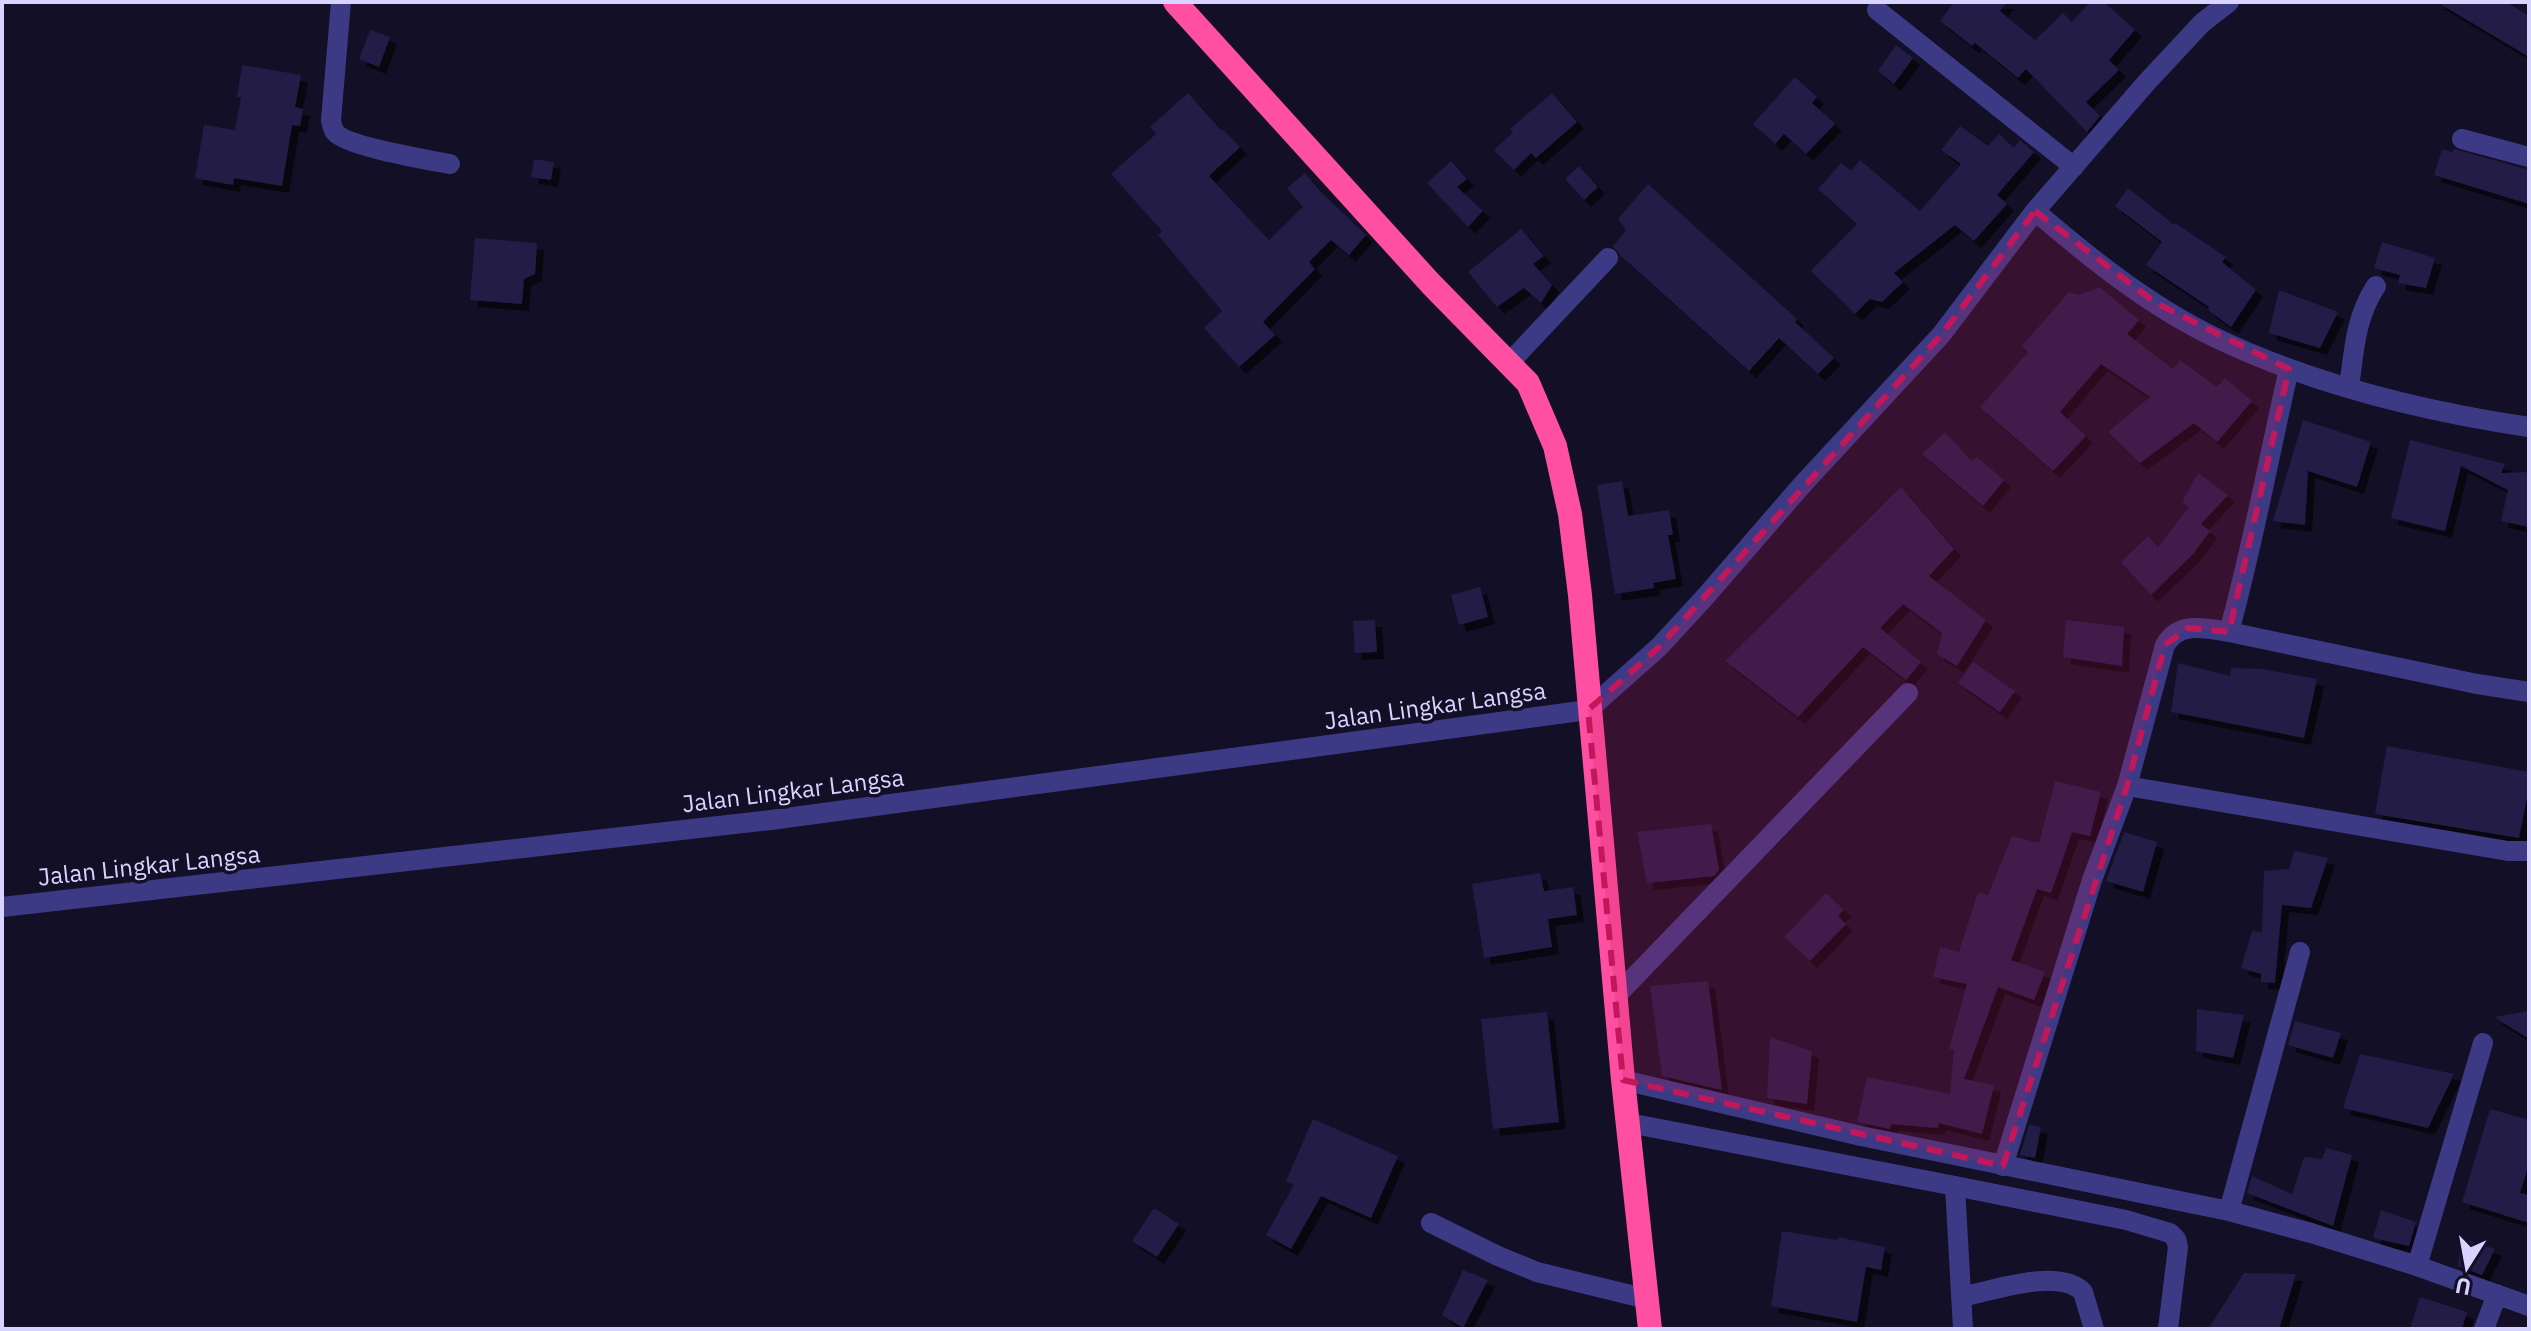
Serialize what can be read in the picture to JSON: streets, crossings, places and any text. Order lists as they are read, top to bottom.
{
  "streets": {
    "street": ["Jalan Lingkar Langsa"]
  },
  "north": "bottom"
}
